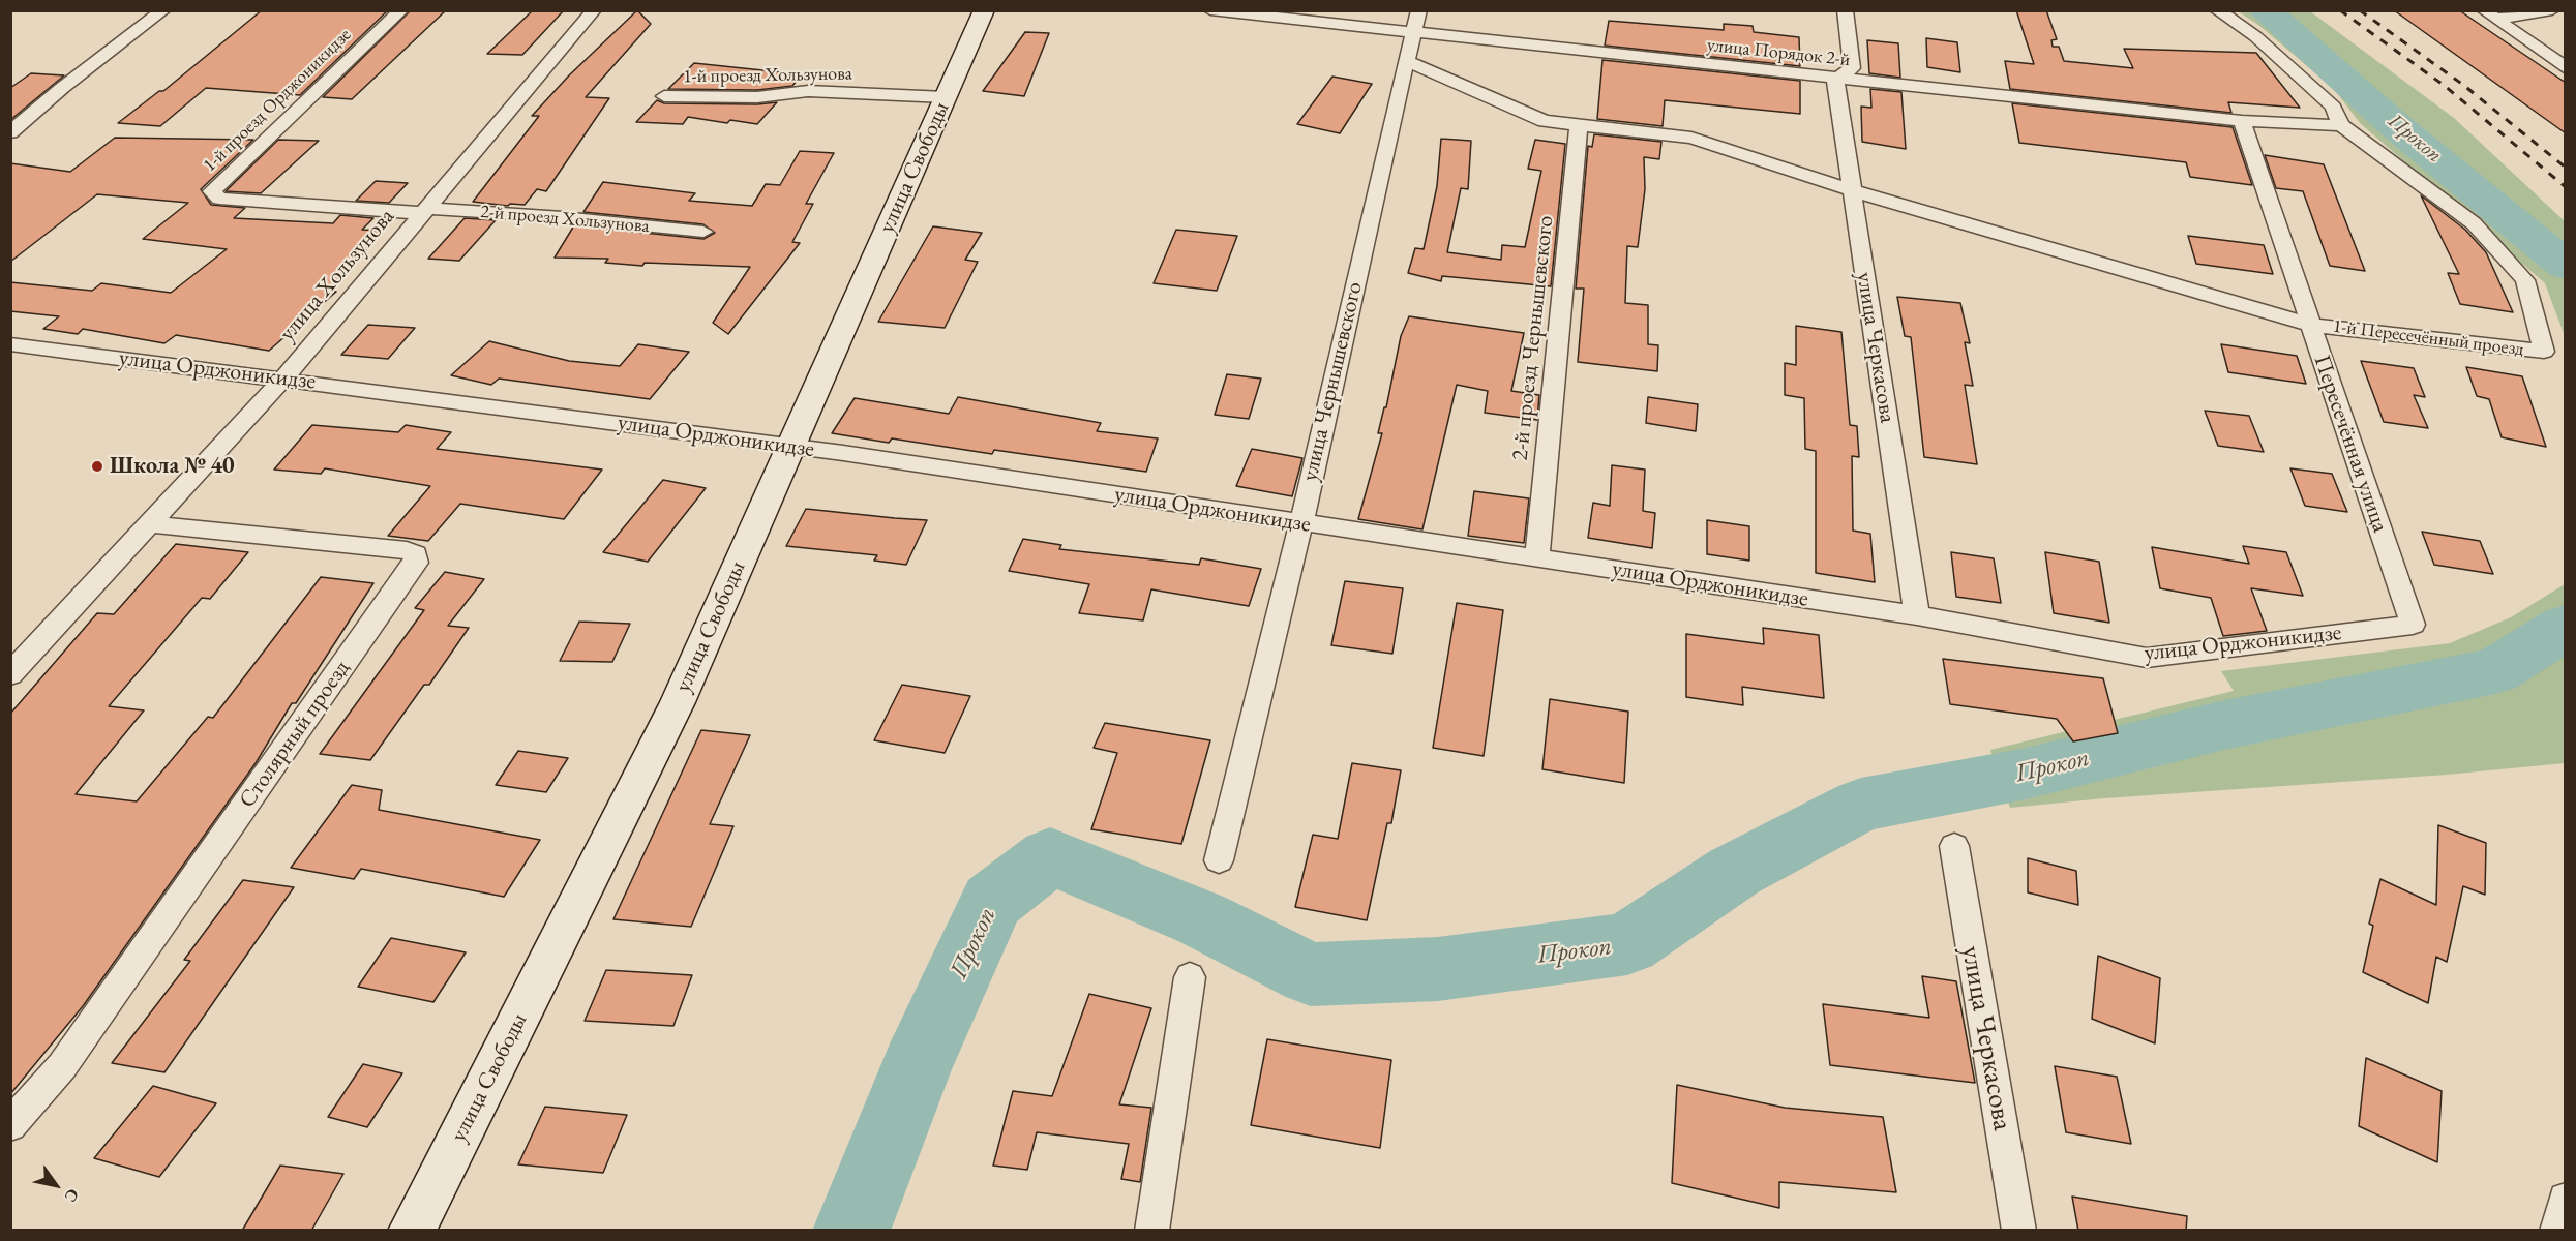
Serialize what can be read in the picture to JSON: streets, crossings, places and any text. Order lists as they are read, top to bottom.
{
  "streets": {
    "main road": ["улица Свободы"],
    "street": [
      "улица Порядок 2-й",
      "1-й проезд Хользунова",
      "1-й проезд Орджоникидзе",
      "2-й проезд Хользунова",
      "улица Хользунова",
      "2-й проезд Чернышевского",
      "1-й Пересечённый проезд",
      "улица Черкасова",
      "улица Орджоникидзе",
      "улица Чернышевского",
      "Пересечённая улица",
      "Столярный проезд"
    ]
  },
  "crossings": [
    ["улица Порядок 2-й", "1-й Пересечённый проезд"],
    ["улица Порядок 2-й", "улица Черкасова"],
    ["улица Порядок 2-й", "улица Чернышевского"],
    ["улица Порядок 2-й", "Пересечённая улица"],
    ["1-й проезд Хользунова", "улица Свободы"],
    ["1-й проезд Орджоникидзе", "2-й проезд Хользунова"],
    ["улица Свободы", "улица Орджоникидзе"],
    ["2-й проезд Хользунова", "улица Хользунова"],
    ["улица Хользунова", "улица Орджоникидзе"],
    ["улица Хользунова", "Столярный проезд"],
    ["2-й проезд Чернышевского", "улица Орджоникидзе"],
    ["1-й Пересечённый проезд", "Пересечённая улица"],
    ["улица Черкасова", "улица Орджоникидзе"],
    ["улица Орджоникидзе", "улица Чернышевского"],
    ["улица Орджоникидзе", "Пересечённая улица"]
  ],
  "water": ["Прокоп"],
  "places": ["Школа № 40"],
  "north": "bottom right"
}
